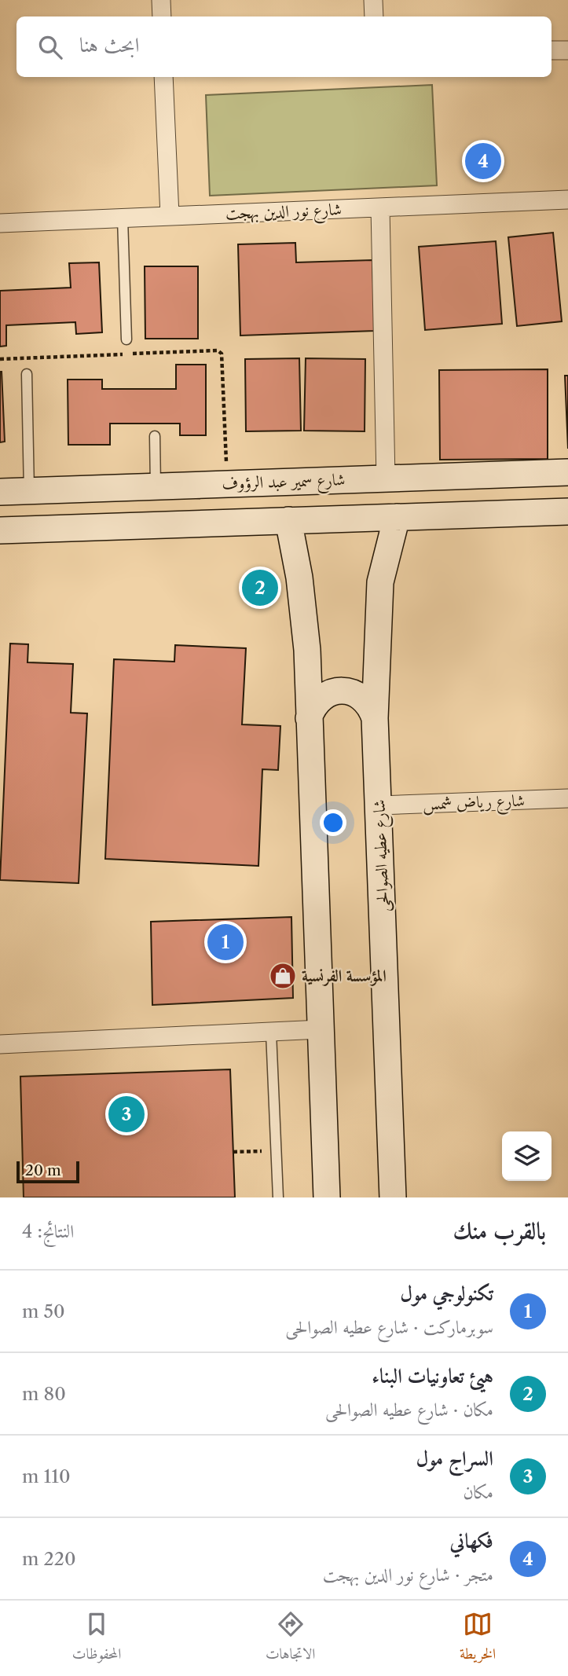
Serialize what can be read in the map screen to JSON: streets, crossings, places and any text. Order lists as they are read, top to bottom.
{
  "streets": {
    "street": [
      "شارع نور الدين بهجت",
      "شارع سمير عبد الرؤوف",
      "شارع رياض شمس",
      "شارع عطيه الصوالحى"
    ]
  },
  "crossings": [
    ["شارع رياض شمس", "شارع عطيه الصوالحى"]
  ],
  "places": {
    "shop": ["المؤسسة الفرنسية"]
  },
  "scale_bar": "20 m",
  "page": {
    "search": "ابحث هنا",
    "pins": [
      "4",
      "2",
      "1",
      "3"
    ],
    "scale": "20 m",
    "heading": ["بالقرب منك", "النتائج: 4"],
    "list": [
      {
        "mark": "1",
        "name": "تكنولوجي مول",
        "note": "سوبرماركت · شارع عطيه الصوالحى",
        "value": "50 m"
      },
      {
        "mark": "2",
        "name": "هيئ تعاونيات البناء",
        "note": "مكان · شارع عطيه الصوالحى",
        "value": "80 m"
      },
      {
        "mark": "3",
        "name": "السراج مول",
        "note": "مكان",
        "value": "110 m"
      },
      {
        "mark": "4",
        "name": "فكهاني",
        "note": "متجر · شارع نور الدين بهجت",
        "value": "220 m"
      }
    ],
    "nav": ["الخريطة", "الاتجاهات", "المحفوظات"]
  }
}
